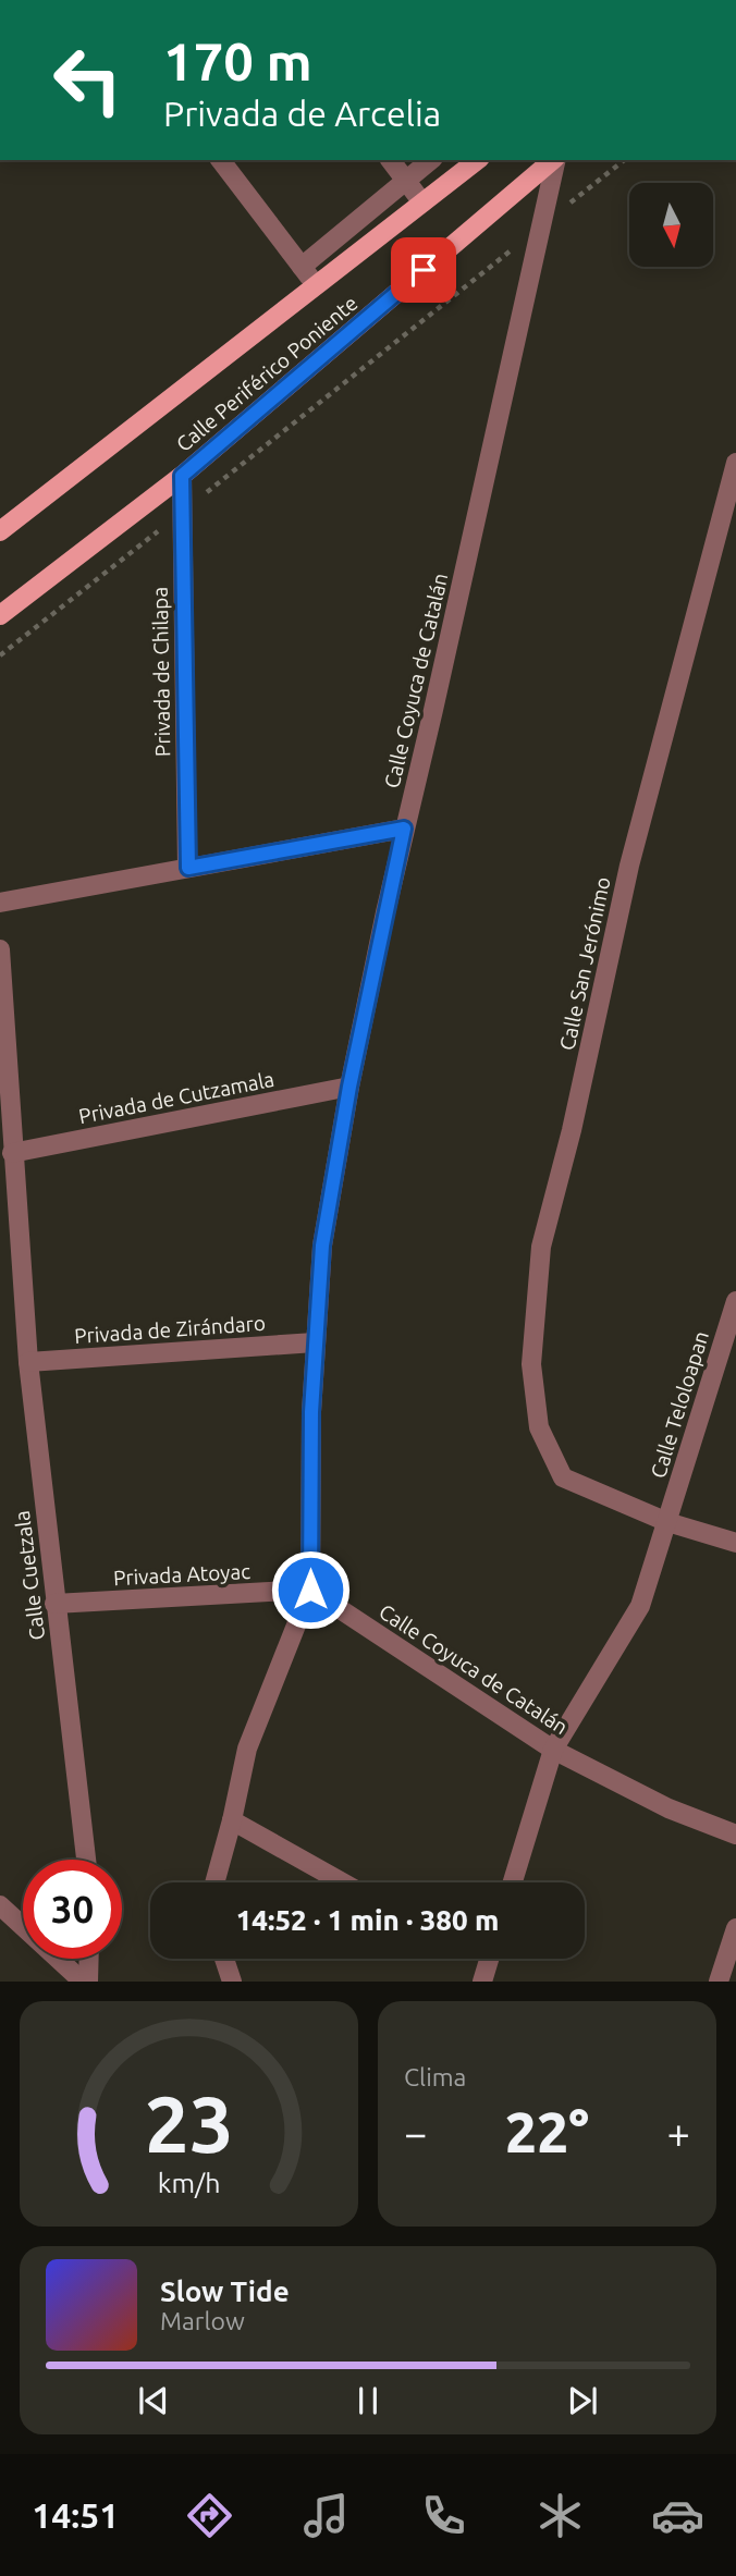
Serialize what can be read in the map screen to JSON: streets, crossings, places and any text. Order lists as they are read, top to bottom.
{
  "streets": {
    "main road": ["Calle Periférico Poniente"],
    "street": [
      "Privada de Chilapa",
      "Calle Coyuca de Catalán",
      "Calle San Jerónimo",
      "Privada de Cutzamala",
      "Privada de Zirándaro",
      "Calle Teloloapan",
      "Privada Atoyac",
      "Calle Cuetzala"
    ]
  },
  "crossings": [
    ["Calle Periférico Poniente", "Privada de Chilapa"],
    ["Calle Coyuca de Catalán", "Privada de Cutzamala"],
    ["Calle Coyuca de Catalán", "Privada de Zirándaro"],
    ["Calle Coyuca de Catalán", "Calle Teloloapan"],
    ["Calle Coyuca de Catalán", "Privada Atoyac"],
    ["Calle San Jerónimo", "Calle Teloloapan"],
    ["Privada de Cutzamala", "Calle Cuetzala"],
    ["Privada de Zirándaro", "Calle Cuetzala"],
    ["Privada Atoyac", "Calle Cuetzala"]
  ],
  "north": "bottom",
  "page": {
    "turn": ["170 m", "Privada de Arcelia"],
    "limit": "30",
    "trip": "14:52 · 1 min · 380 m",
    "tile": "Clima",
    "heat": ["−", "22°", "+"],
    "song": ["Slow Tide", "Marlow"],
    "tabs": "14:51",
    "gauge": ["23", "km/h"]
  }
}
